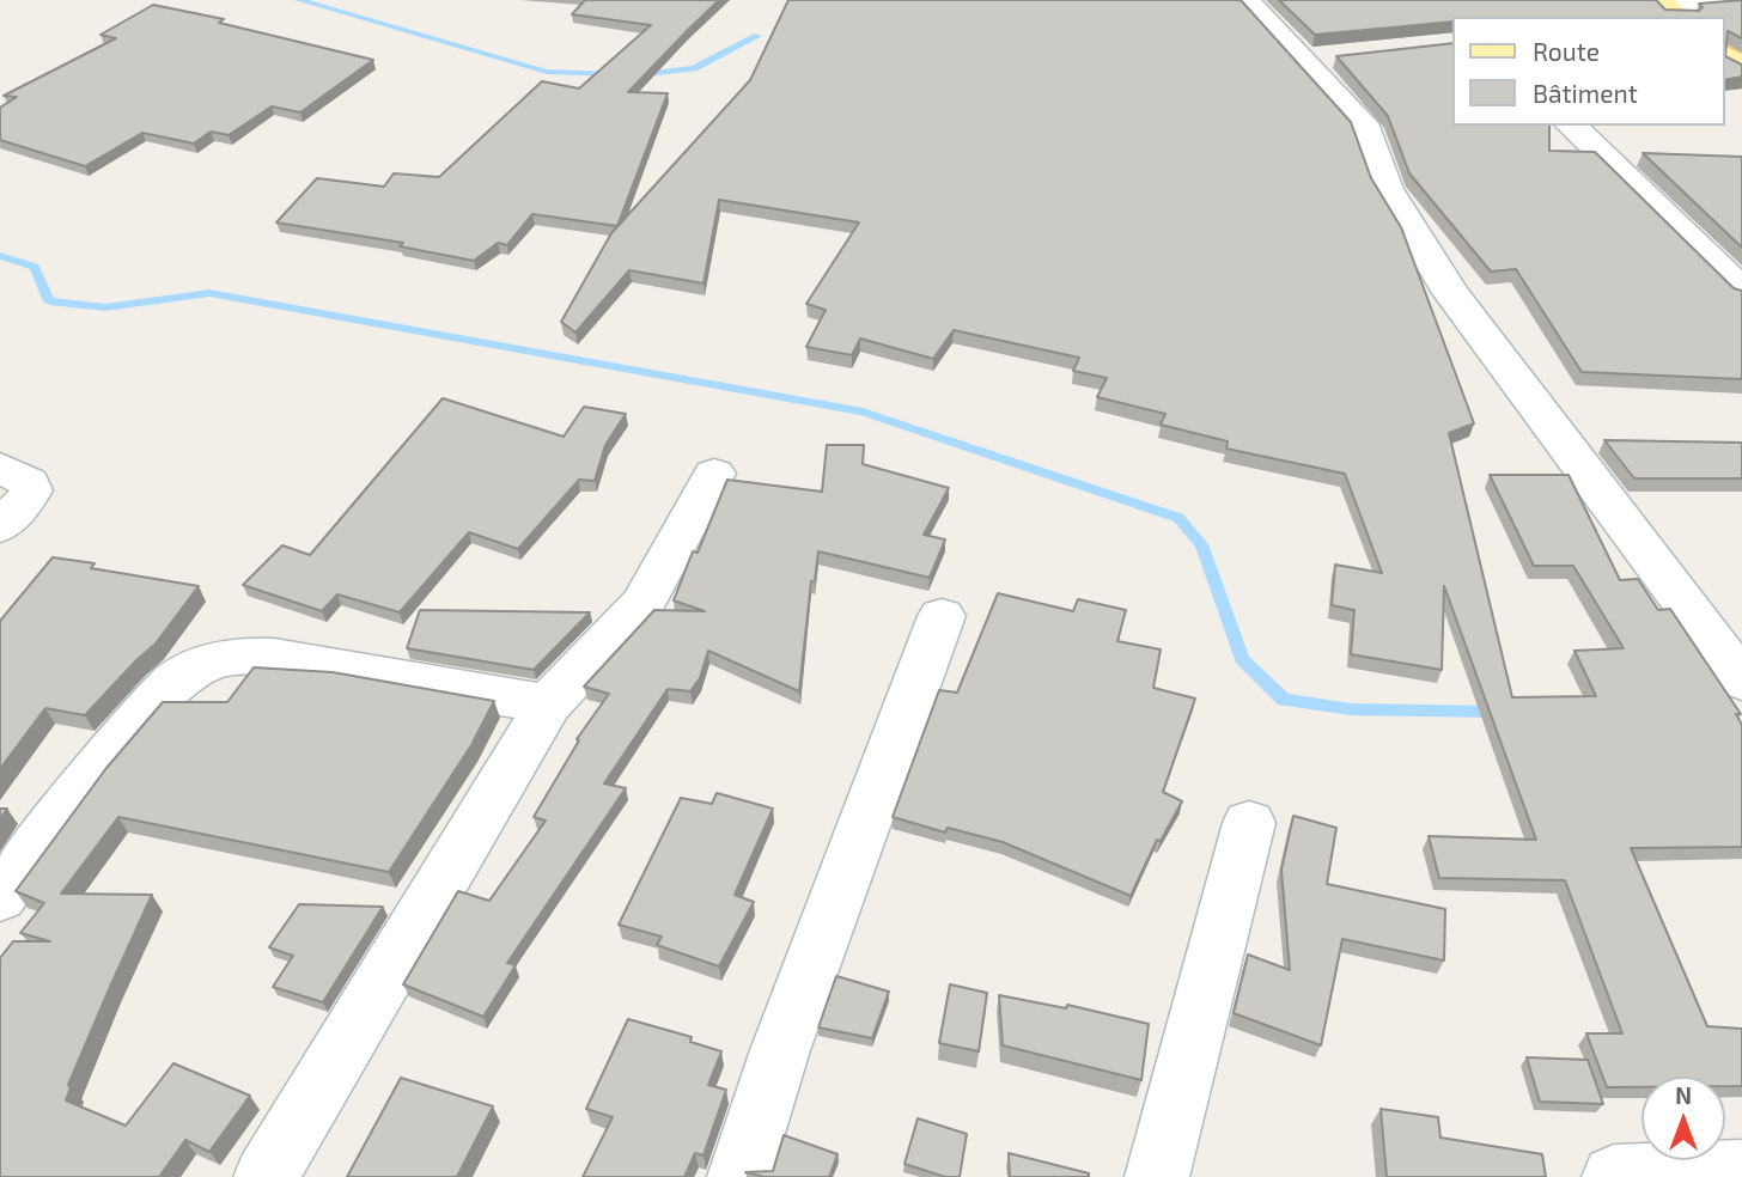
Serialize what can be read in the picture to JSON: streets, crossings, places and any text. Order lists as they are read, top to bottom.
{
  "legend": ["Route", "Bâtiment"],
  "north": "top"
}
